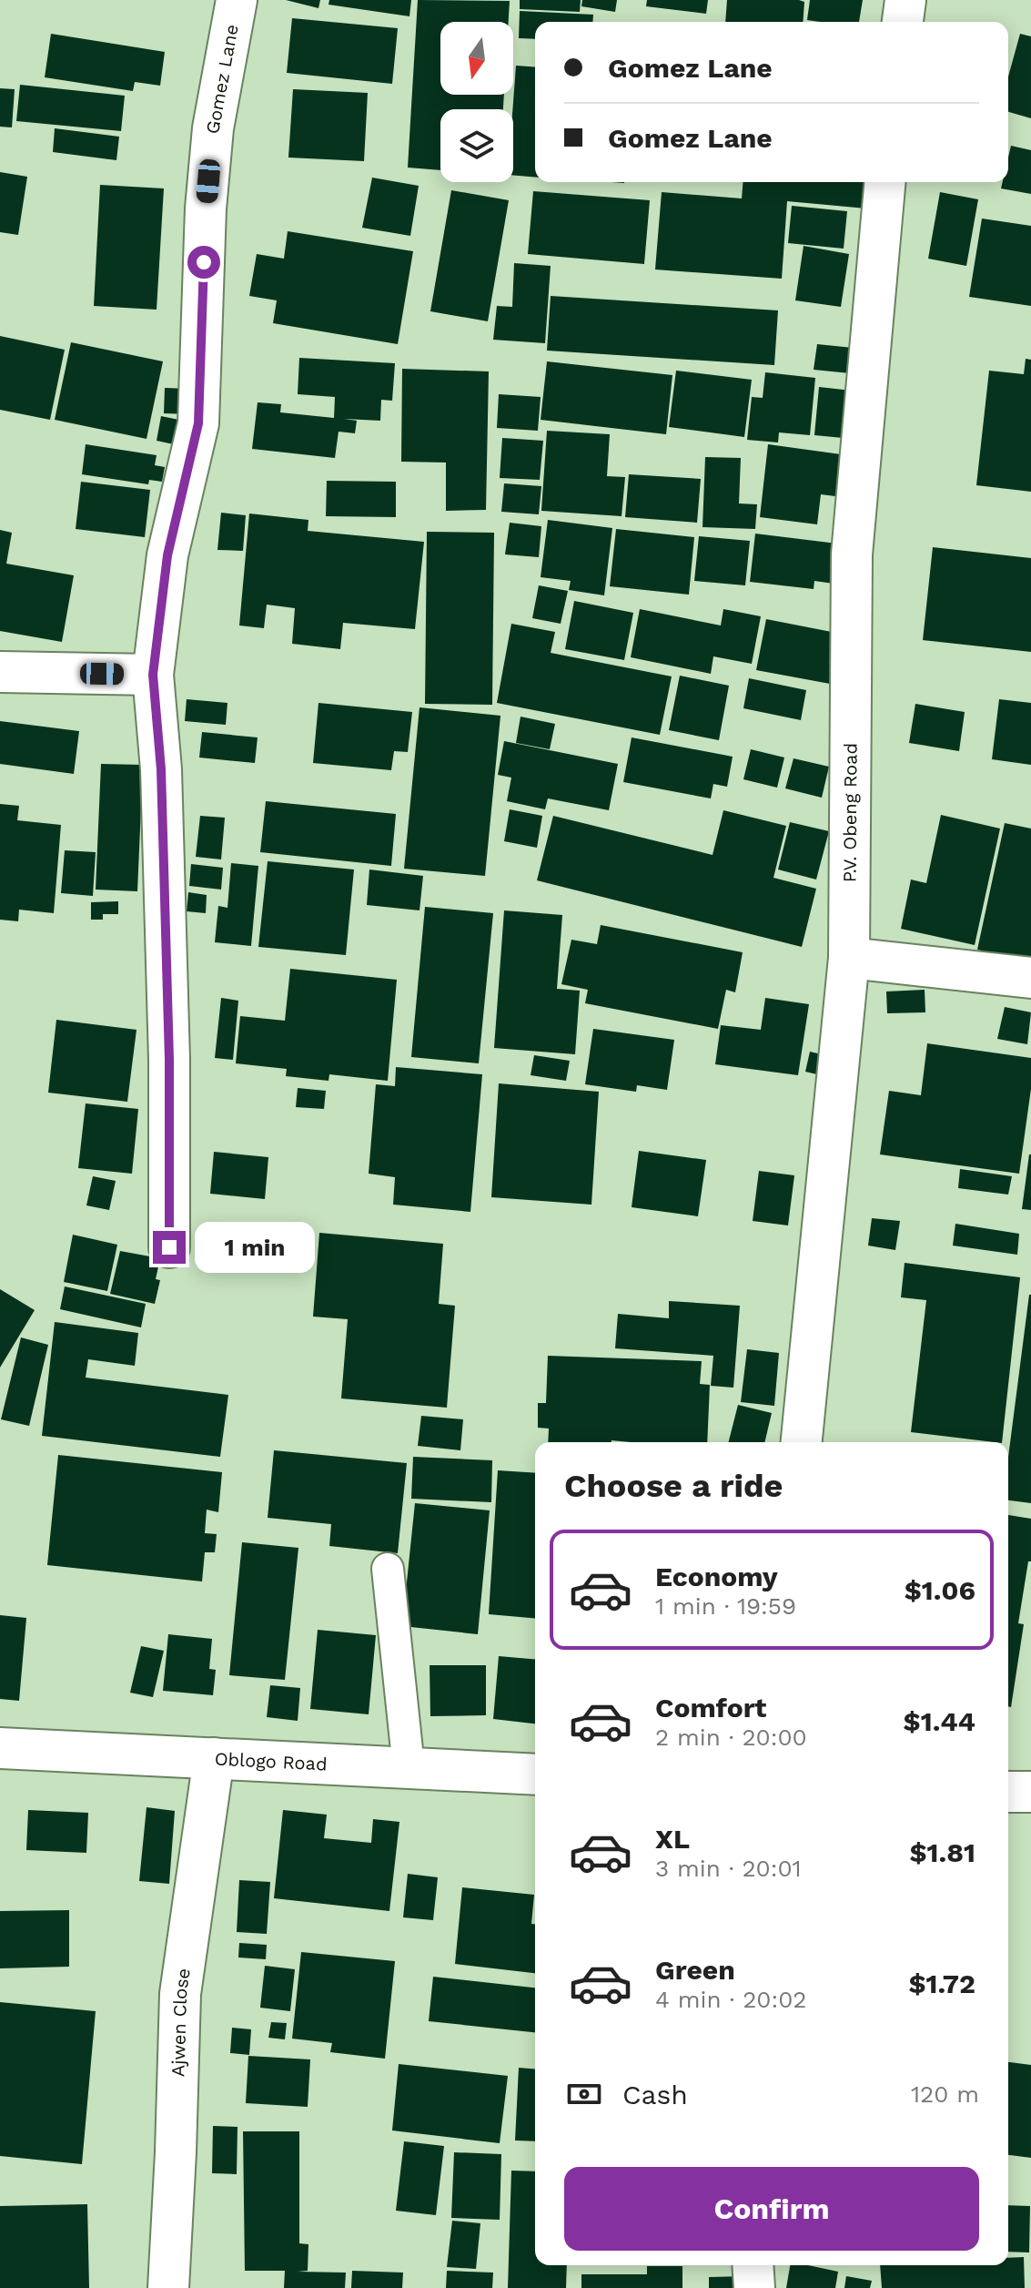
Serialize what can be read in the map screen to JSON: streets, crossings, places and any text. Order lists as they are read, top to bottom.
{
  "streets": {
    "street": [
      "Gomez Lane",
      "P.V. Obeng Road",
      "Oblogo Road",
      "Ajwen Close"
    ]
  },
  "crossings": [
    ["Oblogo Road", "Ajwen Close"]
  ],
  "north": "bottom",
  "page": {
    "banner": ["Gomez Lane", "Gomez Lane"],
    "bubble": "1 min",
    "heading": "Choose a ride",
    "list": [
      {
        "name": "Economy",
        "note": "1 min · 19:59",
        "value": "$1.06"
      },
      {
        "name": "Comfort",
        "note": "2 min · 20:00",
        "value": "$1.44"
      },
      {
        "name": "XL",
        "note": "3 min · 20:01",
        "value": "$1.81"
      },
      {
        "name": "Green",
        "note": "4 min · 20:02",
        "value": "$1.72"
      }
    ],
    "pay": ["Cash", "120 m"],
    "buttons": "Confirm"
  }
}
